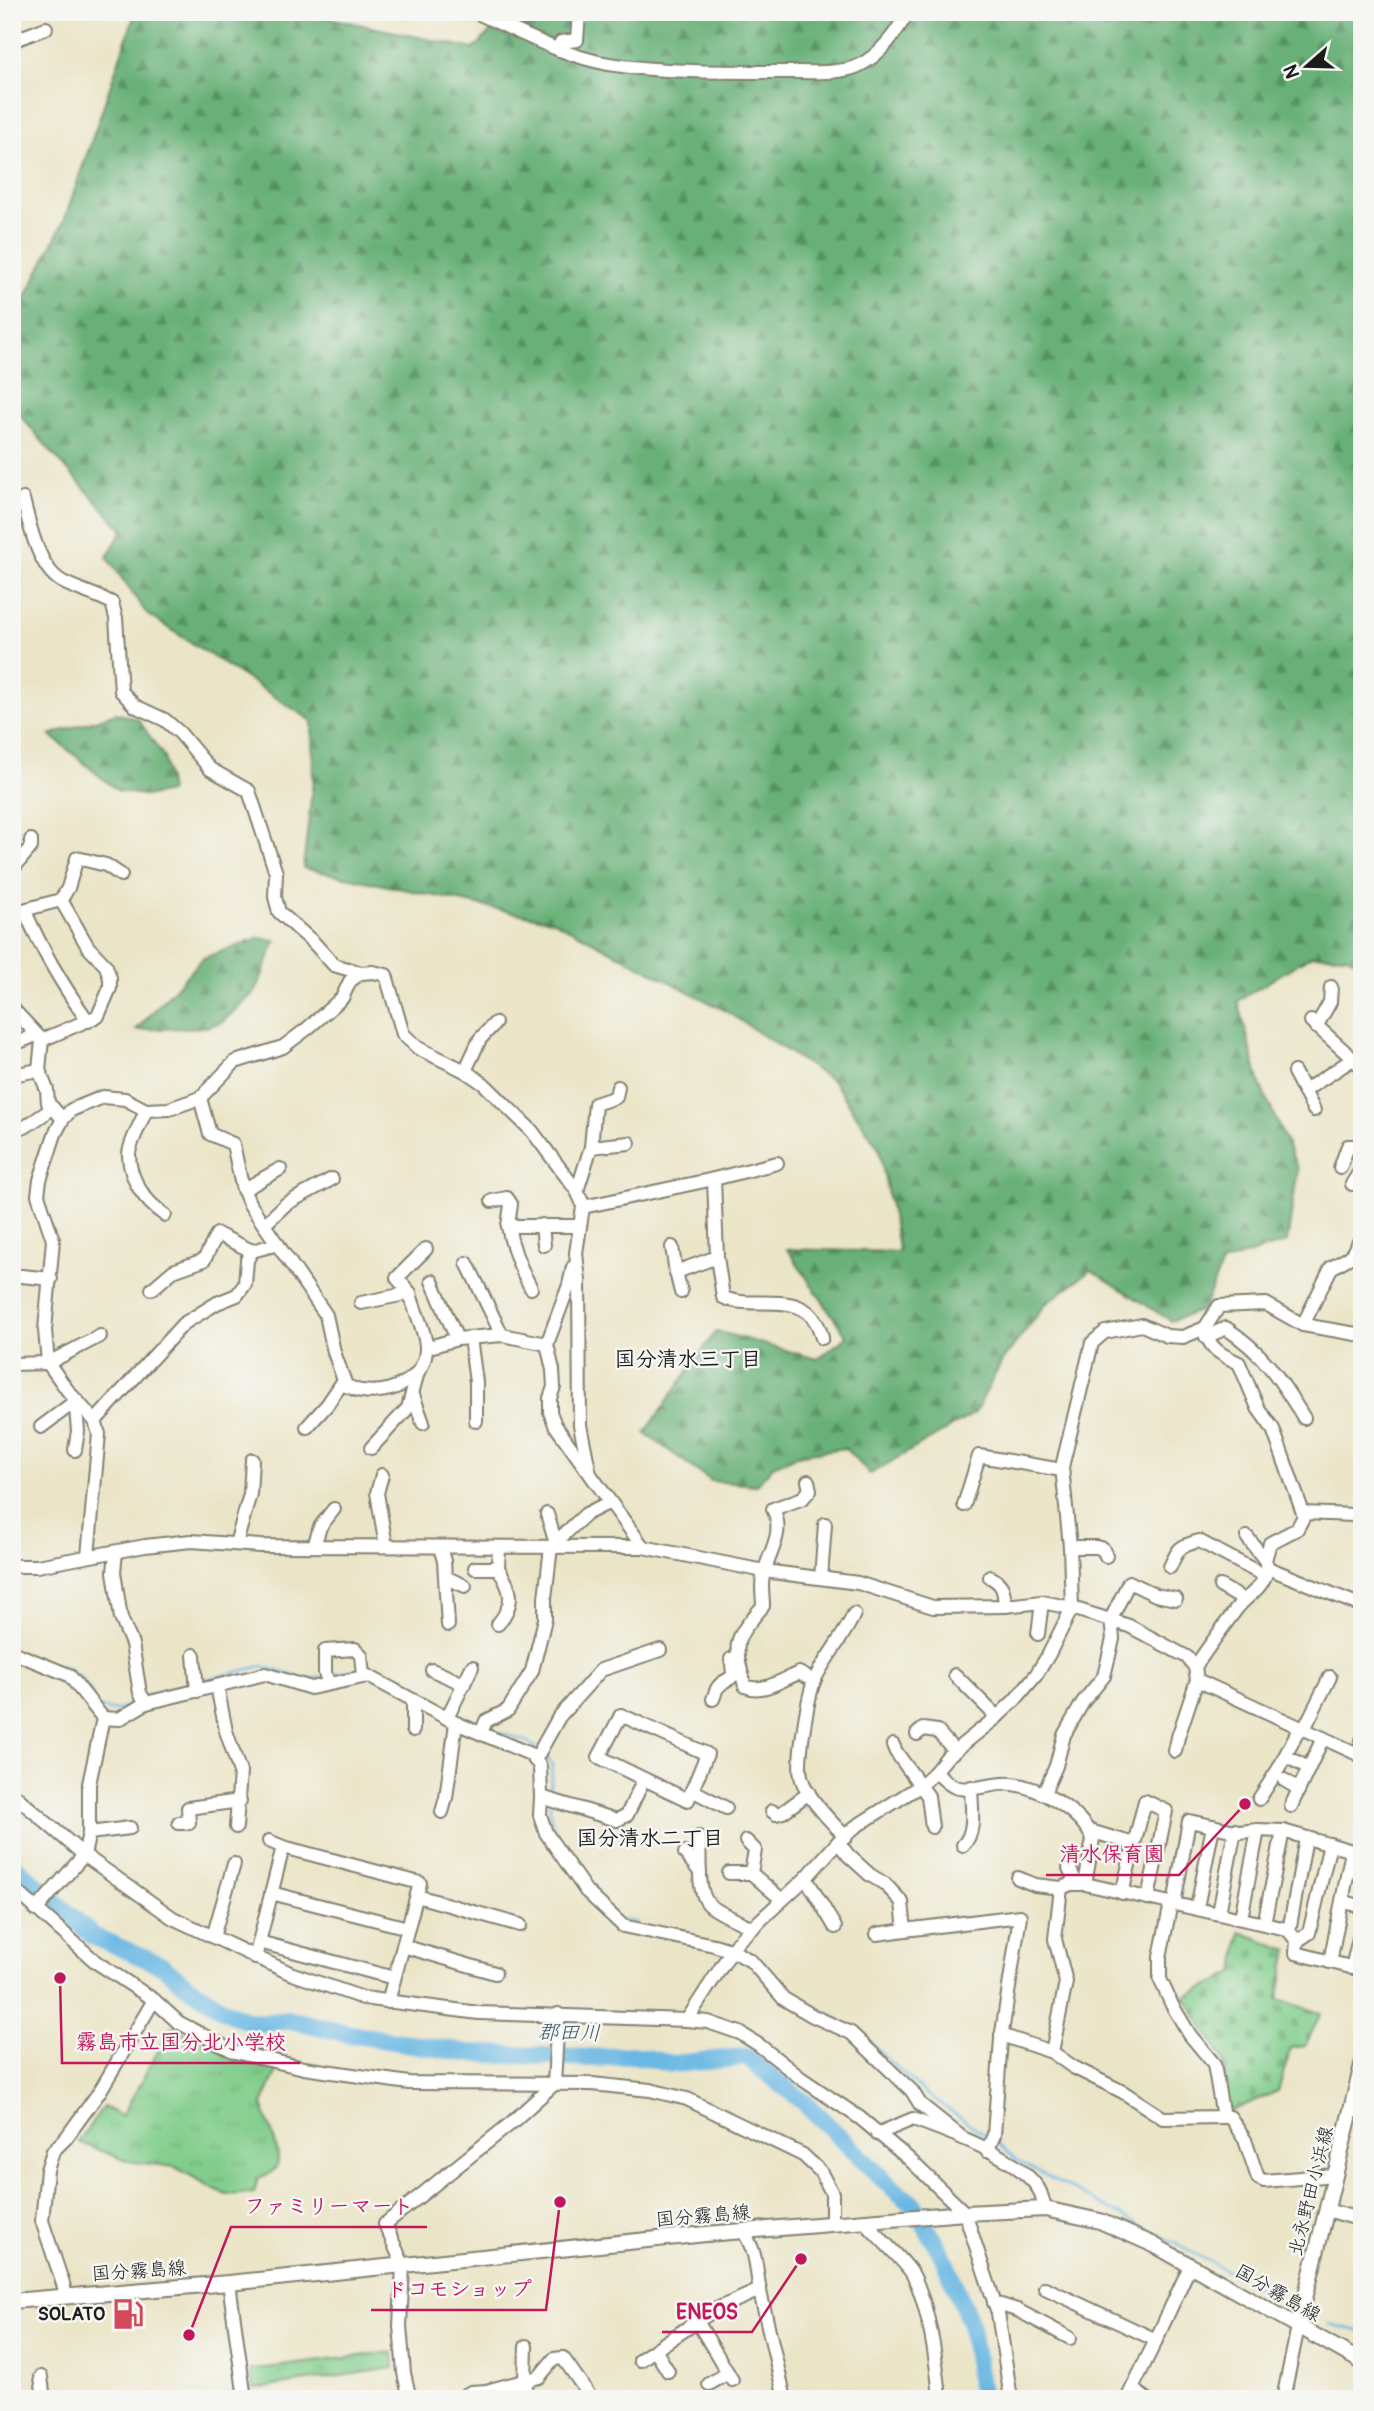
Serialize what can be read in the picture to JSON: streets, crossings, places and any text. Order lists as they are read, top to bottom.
{
  "streets": {
    "main road": ["北永野田小浜線", "国分霧島線"]
  },
  "crossings": [
    ["北永野田小浜線", "国分霧島線"]
  ],
  "districts": ["国分清水三丁目", "国分清水二丁目"],
  "water": ["郡田川"],
  "places": {
    "other": [
      "清水保育園",
      "霧島市立国分北小学校",
      "ドコモショップ",
      "ENEOS",
      "ファミリーマート"
    ],
    "fuel station": ["SOLATO"]
  },
  "north": "left"
}
